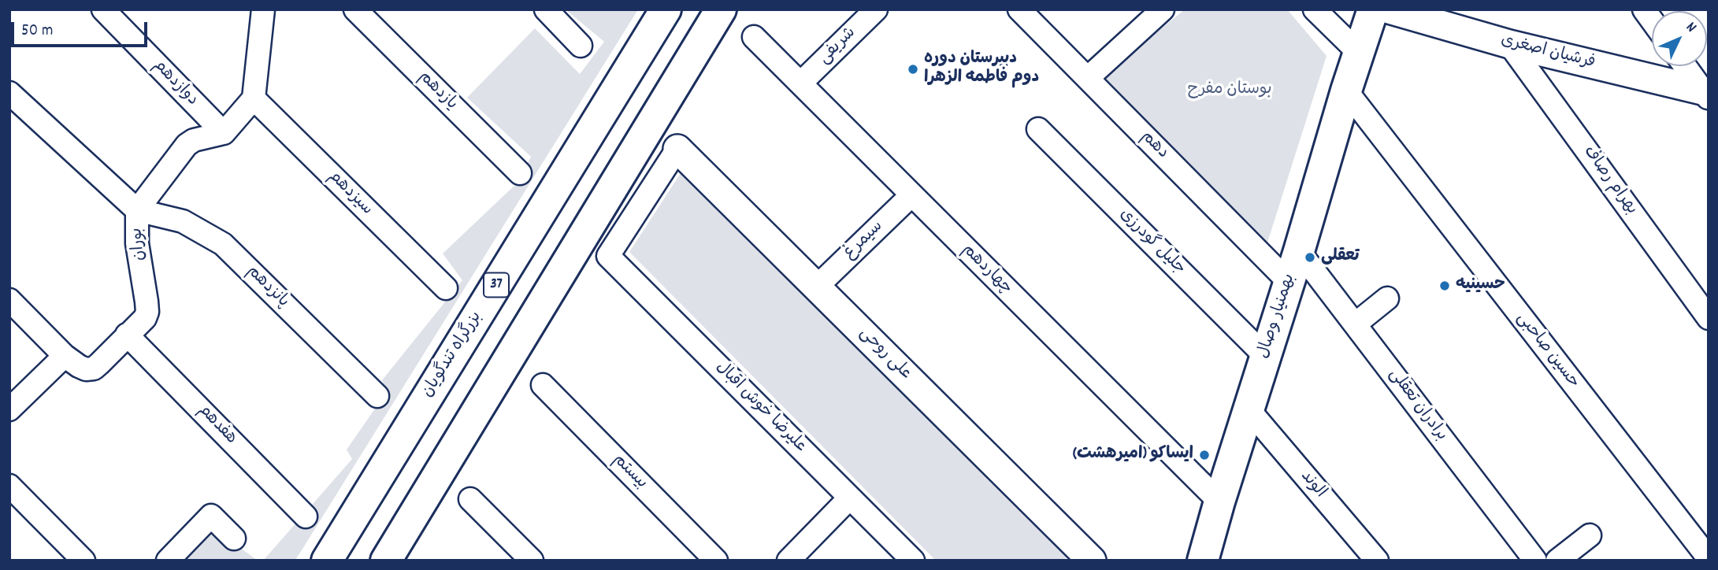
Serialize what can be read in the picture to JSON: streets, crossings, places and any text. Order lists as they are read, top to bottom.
{
  "streets": {
    "main road": ["37", "بهمنیار وصال", "بزرگراه تندگویان"],
    "street": [
      "شریفی",
      "فرشیان اصغری",
      "دوازدهم",
      "یازدهم",
      "دهم",
      "بهرام رصاف",
      "سیزدهم",
      "سیمرغ",
      "جلیل گودرزی",
      "بوران",
      "چهاردهم",
      "پانزدهم",
      "حسین صاحبی",
      "علی روحی",
      "برادران تعقلی",
      "علیرضا خوش اقبال",
      "هفدهم",
      "بیستم",
      "الوند"
    ]
  },
  "crossings": [
    ["شریفی", "چهاردهم"],
    ["فرشیان اصغری", "بهرام رصاف"],
    ["دوازدهم", "بوران"],
    ["دهم", "بهمنیار وصال"],
    ["سیمرغ", "چهاردهم"],
    ["سیمرغ", "علی روحی"],
    ["جلیل گودرزی", "بهمنیار وصال"],
    ["بوران", "پانزدهم"],
    ["بوران", "هفدهم"],
    ["چهاردهم", "بهمنیار وصال"],
    ["بهمنیار وصال", "حسین صاحبی"],
    ["بهمنیار وصال", "برادران تعقلی"],
    ["بهمنیار وصال", "الوند"],
    ["علی روحی", "علیرضا خوش اقبال"]
  ],
  "parks": ["بوستان مفرح"],
  "places": [
    "دبیرستان دوره دوم فاطمه الزهرا",
    "تعقلی",
    "حسینیه",
    "ایساکو (امیرهشت)"
  ],
  "scale_bar": "50 m",
  "north": "top right"
}
